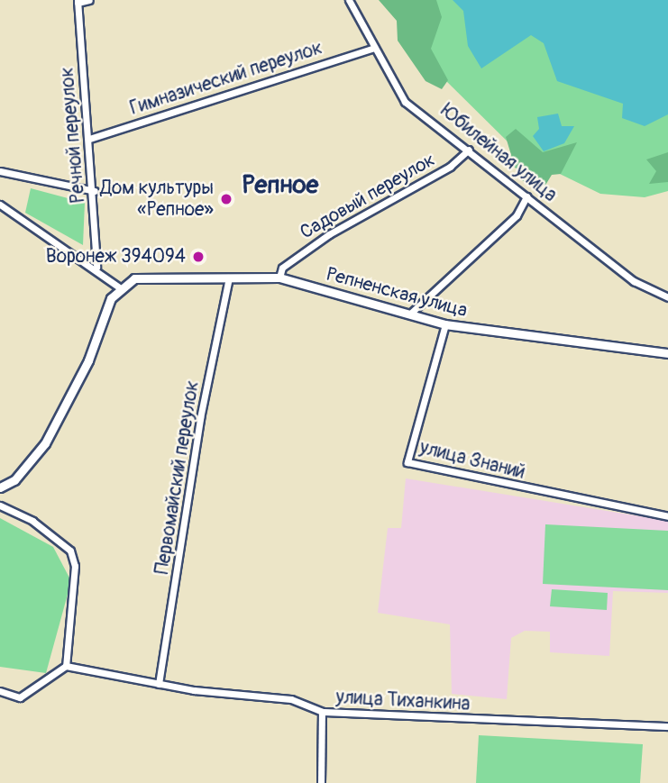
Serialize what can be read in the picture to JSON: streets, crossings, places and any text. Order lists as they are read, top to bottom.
{
  "streets": {
    "street": [
      "Гимназический переулок",
      "Речной переулок",
      "Юбилейная улица",
      "Садовый переулок",
      "Репненская улица",
      "улица Знаний",
      "Первомайский переулок",
      "улица Тиханкина"
    ]
  },
  "crossings": [
    ["Гимназический переулок", "Речной переулок"],
    ["Гимназический переулок", "Юбилейная улица"],
    ["Юбилейная улица", "Садовый переулок"],
    ["Садовый переулок", "Репненская улица"],
    ["Репненская улица", "улица Знаний"],
    ["Репненская улица", "Первомайский переулок"],
    ["Первомайский переулок", "улица Тиханкина"]
  ],
  "districts": ["Репное"],
  "places": ["Дом культуры «Репное»", "Воронеж 394094"]
}
